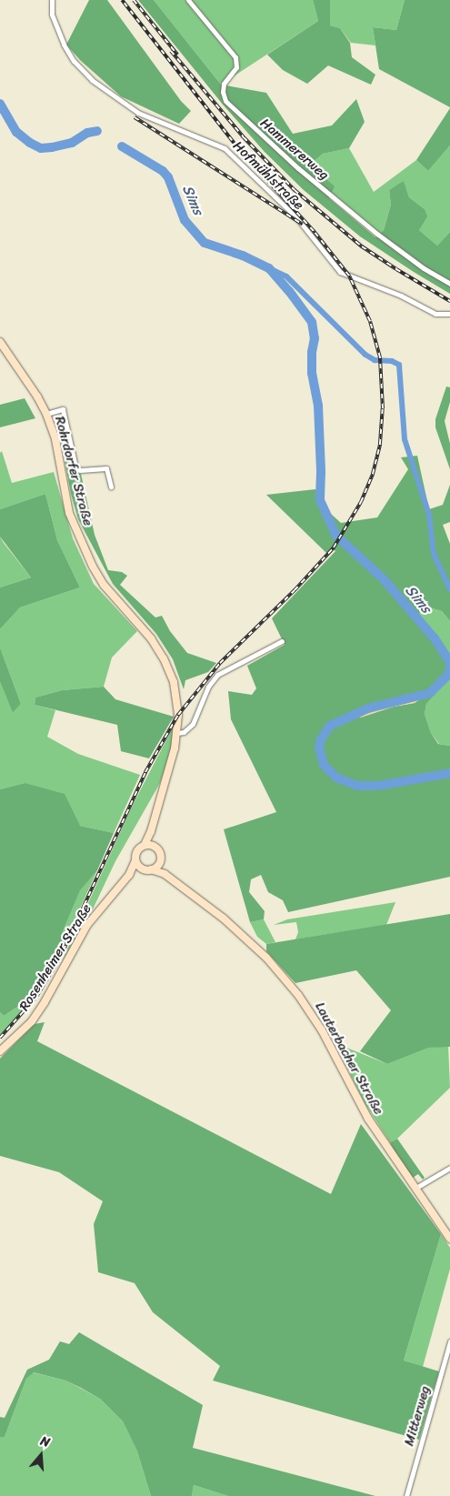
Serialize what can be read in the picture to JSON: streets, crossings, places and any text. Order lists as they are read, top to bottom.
{
  "streets": {
    "main road": ["Rohrdorfer Straße", "Rosenheimer Straße", "Lauterbacher Straße"],
    "street": ["Hammererweg", "Hofmühlstraße", "Mitterweg"]
  },
  "crossings": [
    ["Rohrdorfer Straße", "Rosenheimer Straße"],
    ["Rohrdorfer Straße", "Lauterbacher Straße"],
    ["Rosenheimer Straße", "Lauterbacher Straße"]
  ],
  "water": ["Sims"],
  "north": "top"
}
